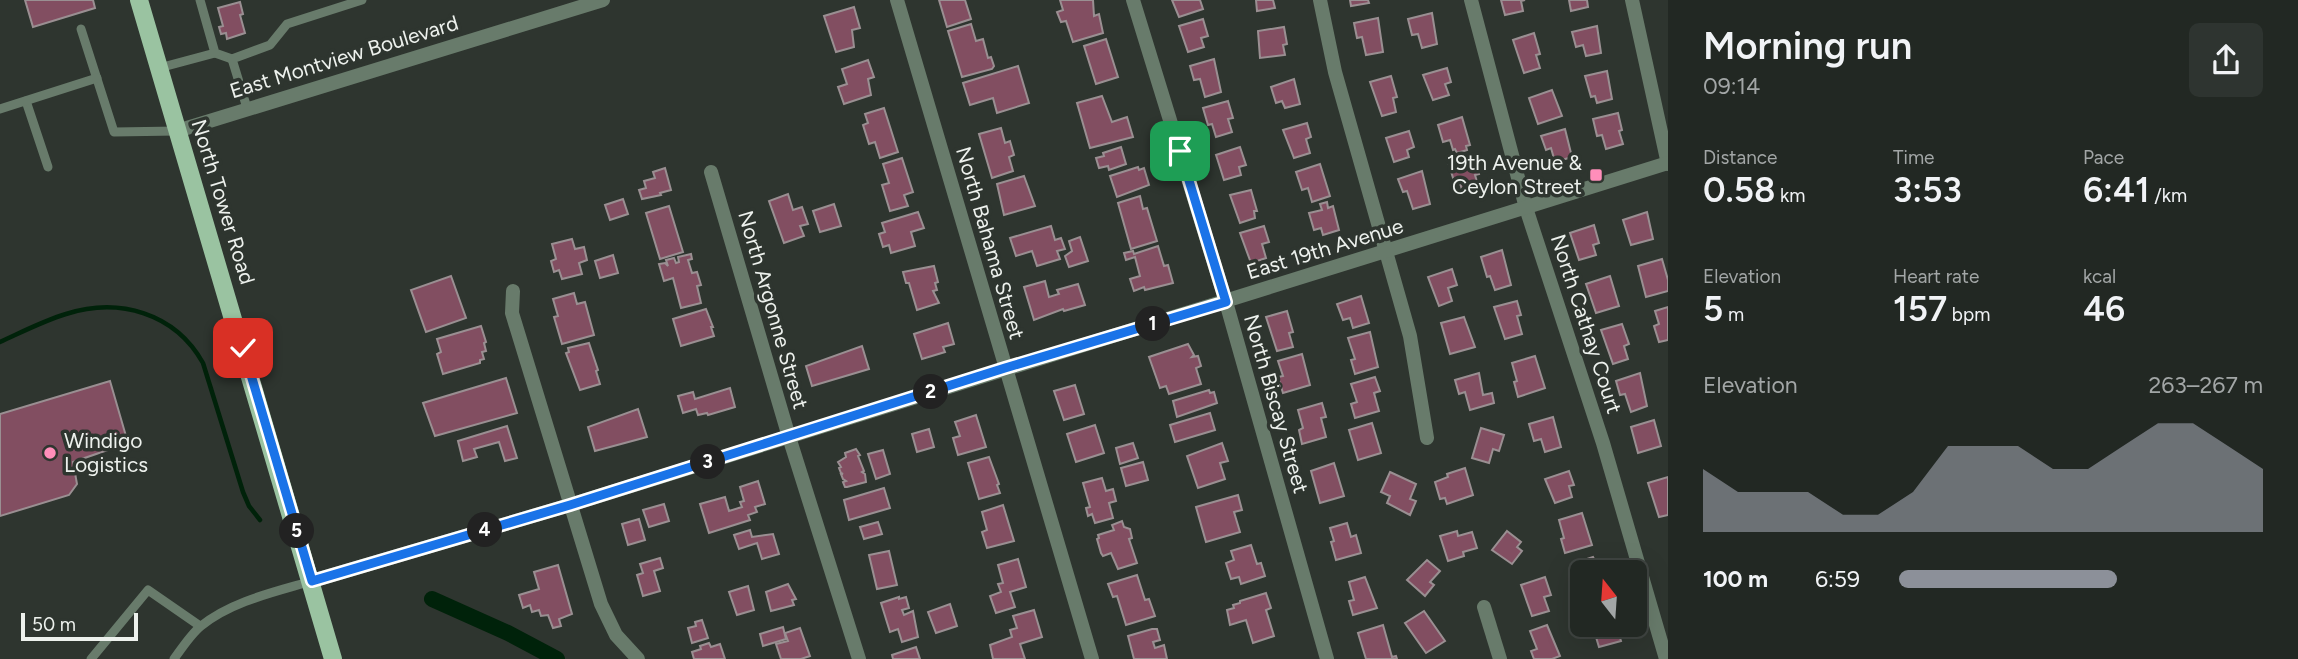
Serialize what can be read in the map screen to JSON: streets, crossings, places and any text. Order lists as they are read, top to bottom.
{
  "streets": {
    "main road": ["North Tower Road"],
    "street": [
      "East Montview Boulevard",
      "North Bahama Street",
      "East 19th Avenue",
      "North Argonne Street",
      "North Cathay Court",
      "North Biscay Street"
    ]
  },
  "crossings": [
    ["East Montview Boulevard", "North Tower Road"],
    ["North Tower Road", "East 19th Avenue"],
    ["North Bahama Street", "East 19th Avenue"],
    ["East 19th Avenue", "North Argonne Street"],
    ["East 19th Avenue", "North Cathay Court"],
    ["East 19th Avenue", "North Biscay Street"]
  ],
  "places": {
    "transit": ["19th Avenue & Ceylon Street"],
    "other": ["Windigo Logistics"]
  },
  "scale_bar": "50 m",
  "north": "top",
  "page": {
    "heading": ["Morning run", "09:14"],
    "stats": [
      ["Distance", "0.58 km"],
      ["Time", "3:53"],
      ["Pace", "6:41 /km"],
      ["Elevation", "5 m"],
      ["Heart rate", "157 bpm"],
      ["kcal", "46"]
    ],
    "pins": [
      "1",
      "2",
      "3",
      "4",
      "5"
    ],
    "chart": ["Elevation", "263–267 m"],
    "list": [
      {
        "name": "100 m",
        "note": "6:59"
      }
    ],
    "scale": "50 m"
  }
}
